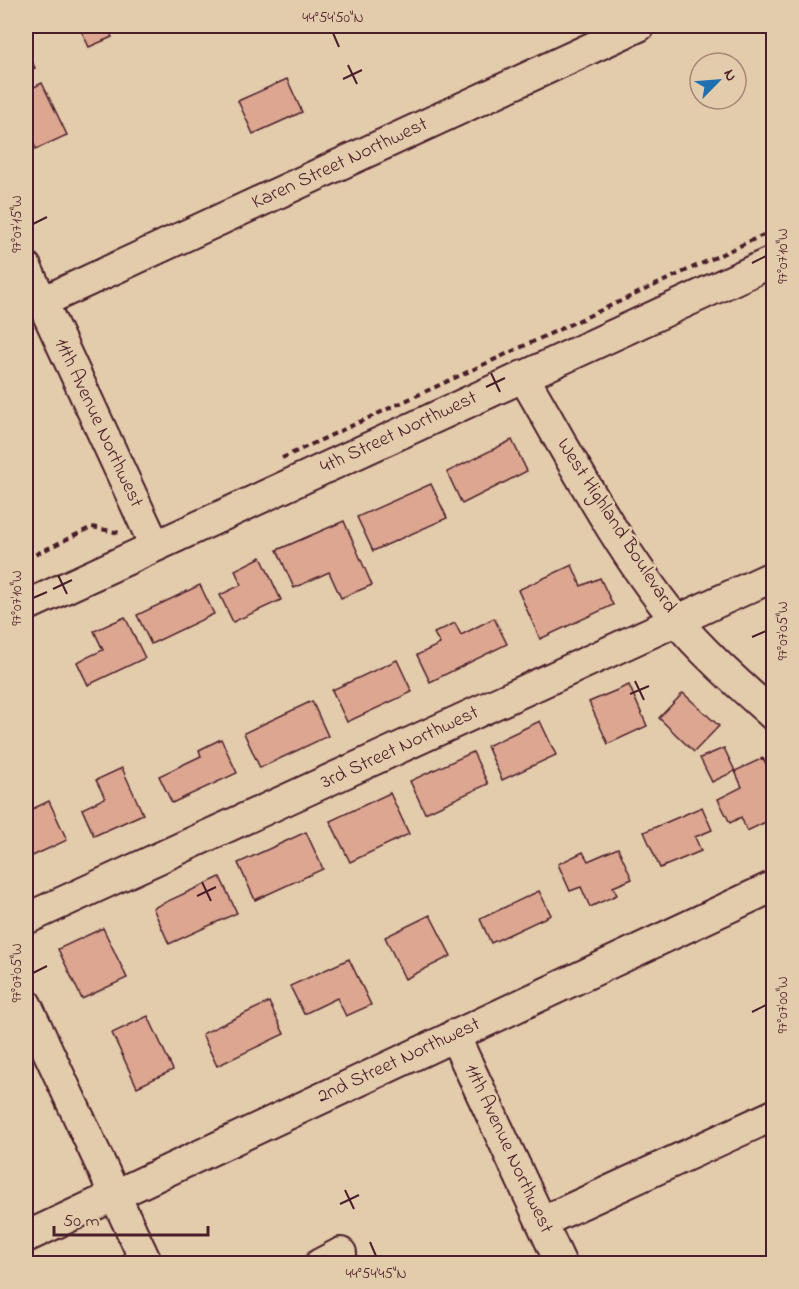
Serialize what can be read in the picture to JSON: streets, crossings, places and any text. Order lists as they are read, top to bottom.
{
  "streets": {
    "street": [
      "Karen Street Northwest",
      "11th Avenue Northwest",
      "4th Street Northwest",
      "West Highland Boulevard",
      "3rd Street Northwest",
      "2nd Street Northwest"
    ]
  },
  "crossings": [
    ["Karen Street Northwest", "11th Avenue Northwest"],
    ["11th Avenue Northwest", "4th Street Northwest"],
    ["11th Avenue Northwest", "2nd Street Northwest"],
    ["4th Street Northwest", "West Highland Boulevard"],
    ["West Highland Boulevard", "3rd Street Northwest"]
  ],
  "scale_bar": "50 m",
  "north": "top right",
  "coordinates": [
    "44°54'50\"N",
    "97°07'15\"W",
    "97°07'10\"W",
    "97°07'05\"W",
    "97°07'00\"W",
    "44°54'45\"N"
  ]
}
